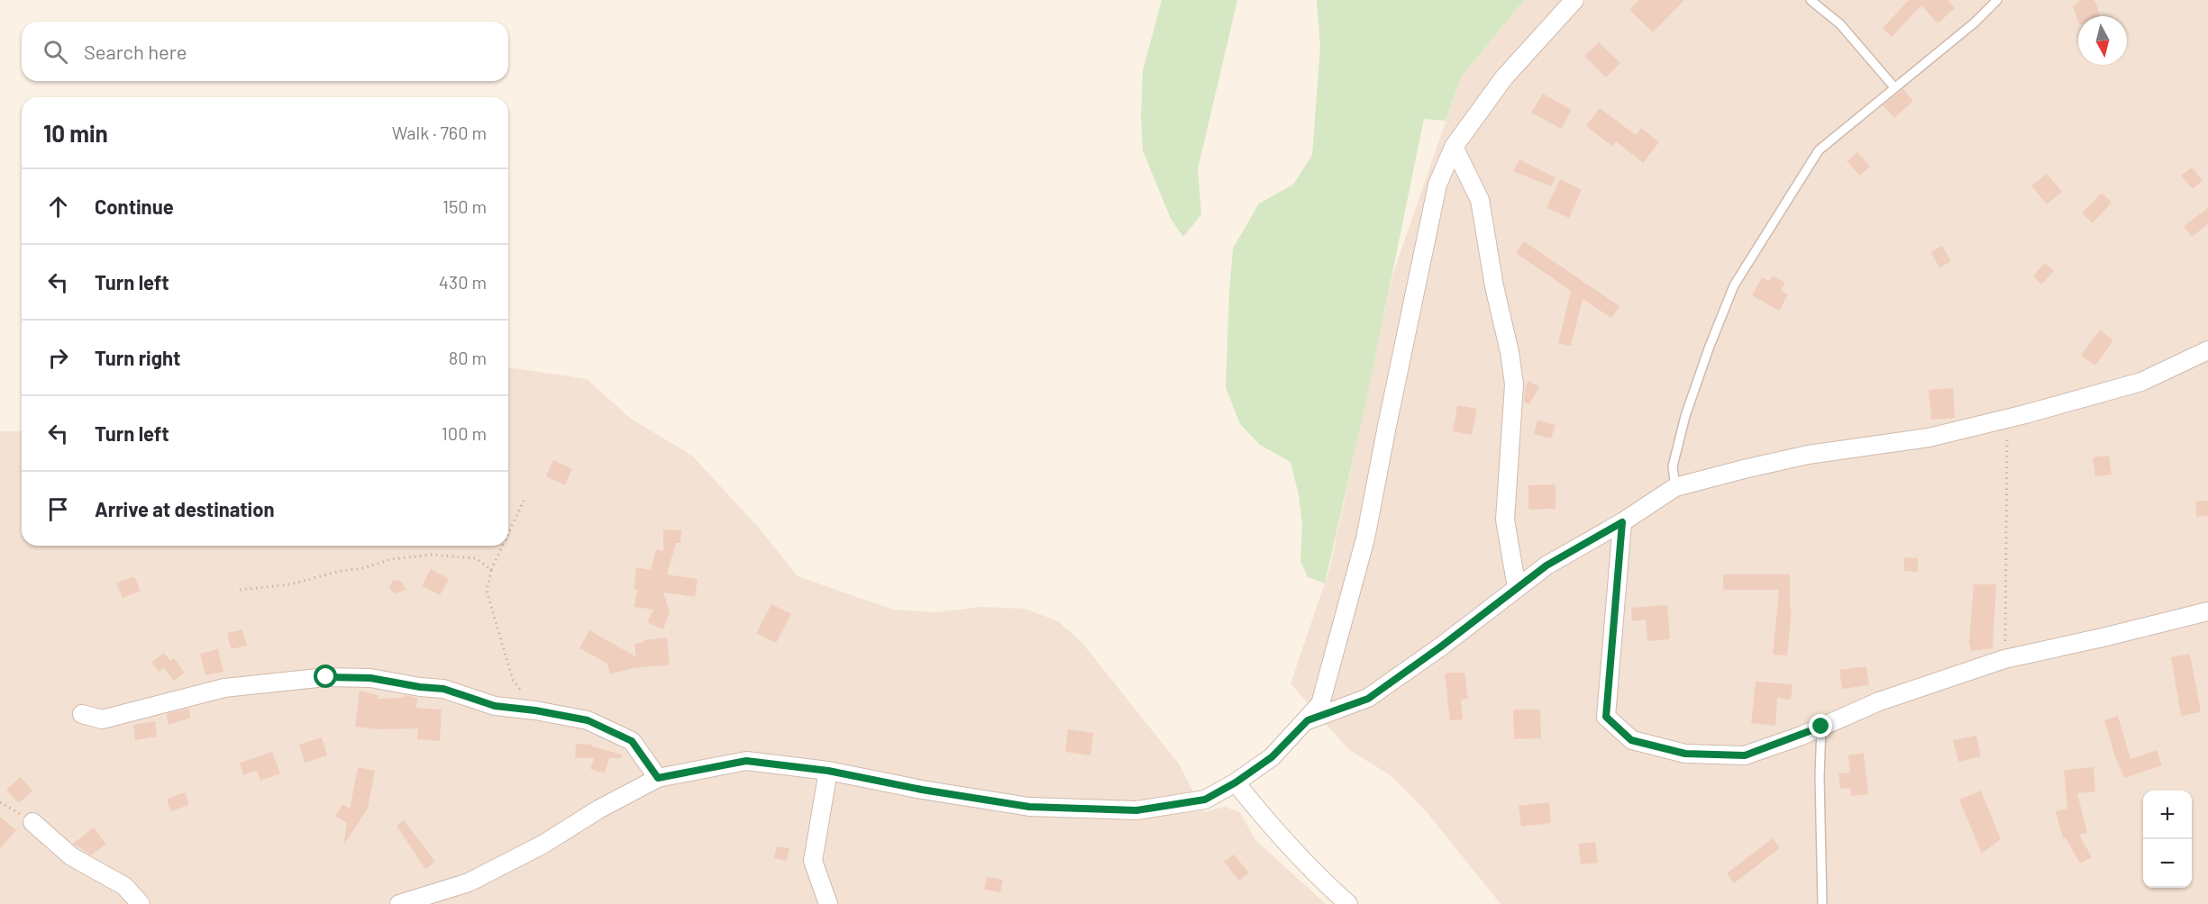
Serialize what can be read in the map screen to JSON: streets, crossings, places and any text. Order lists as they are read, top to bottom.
{
  "north": "bottom",
  "page": {
    "search": "Search here",
    "heading": ["10 min", "Walk · 760 m"],
    "list": [
      ["Continue", "150 m"],
      ["Turn left", "430 m"],
      ["Turn right", "80 m"],
      ["Turn left", "100 m"],
      "Arrive at destination"
    ],
    "map_buttons": ["+", "−"]
  }
}
